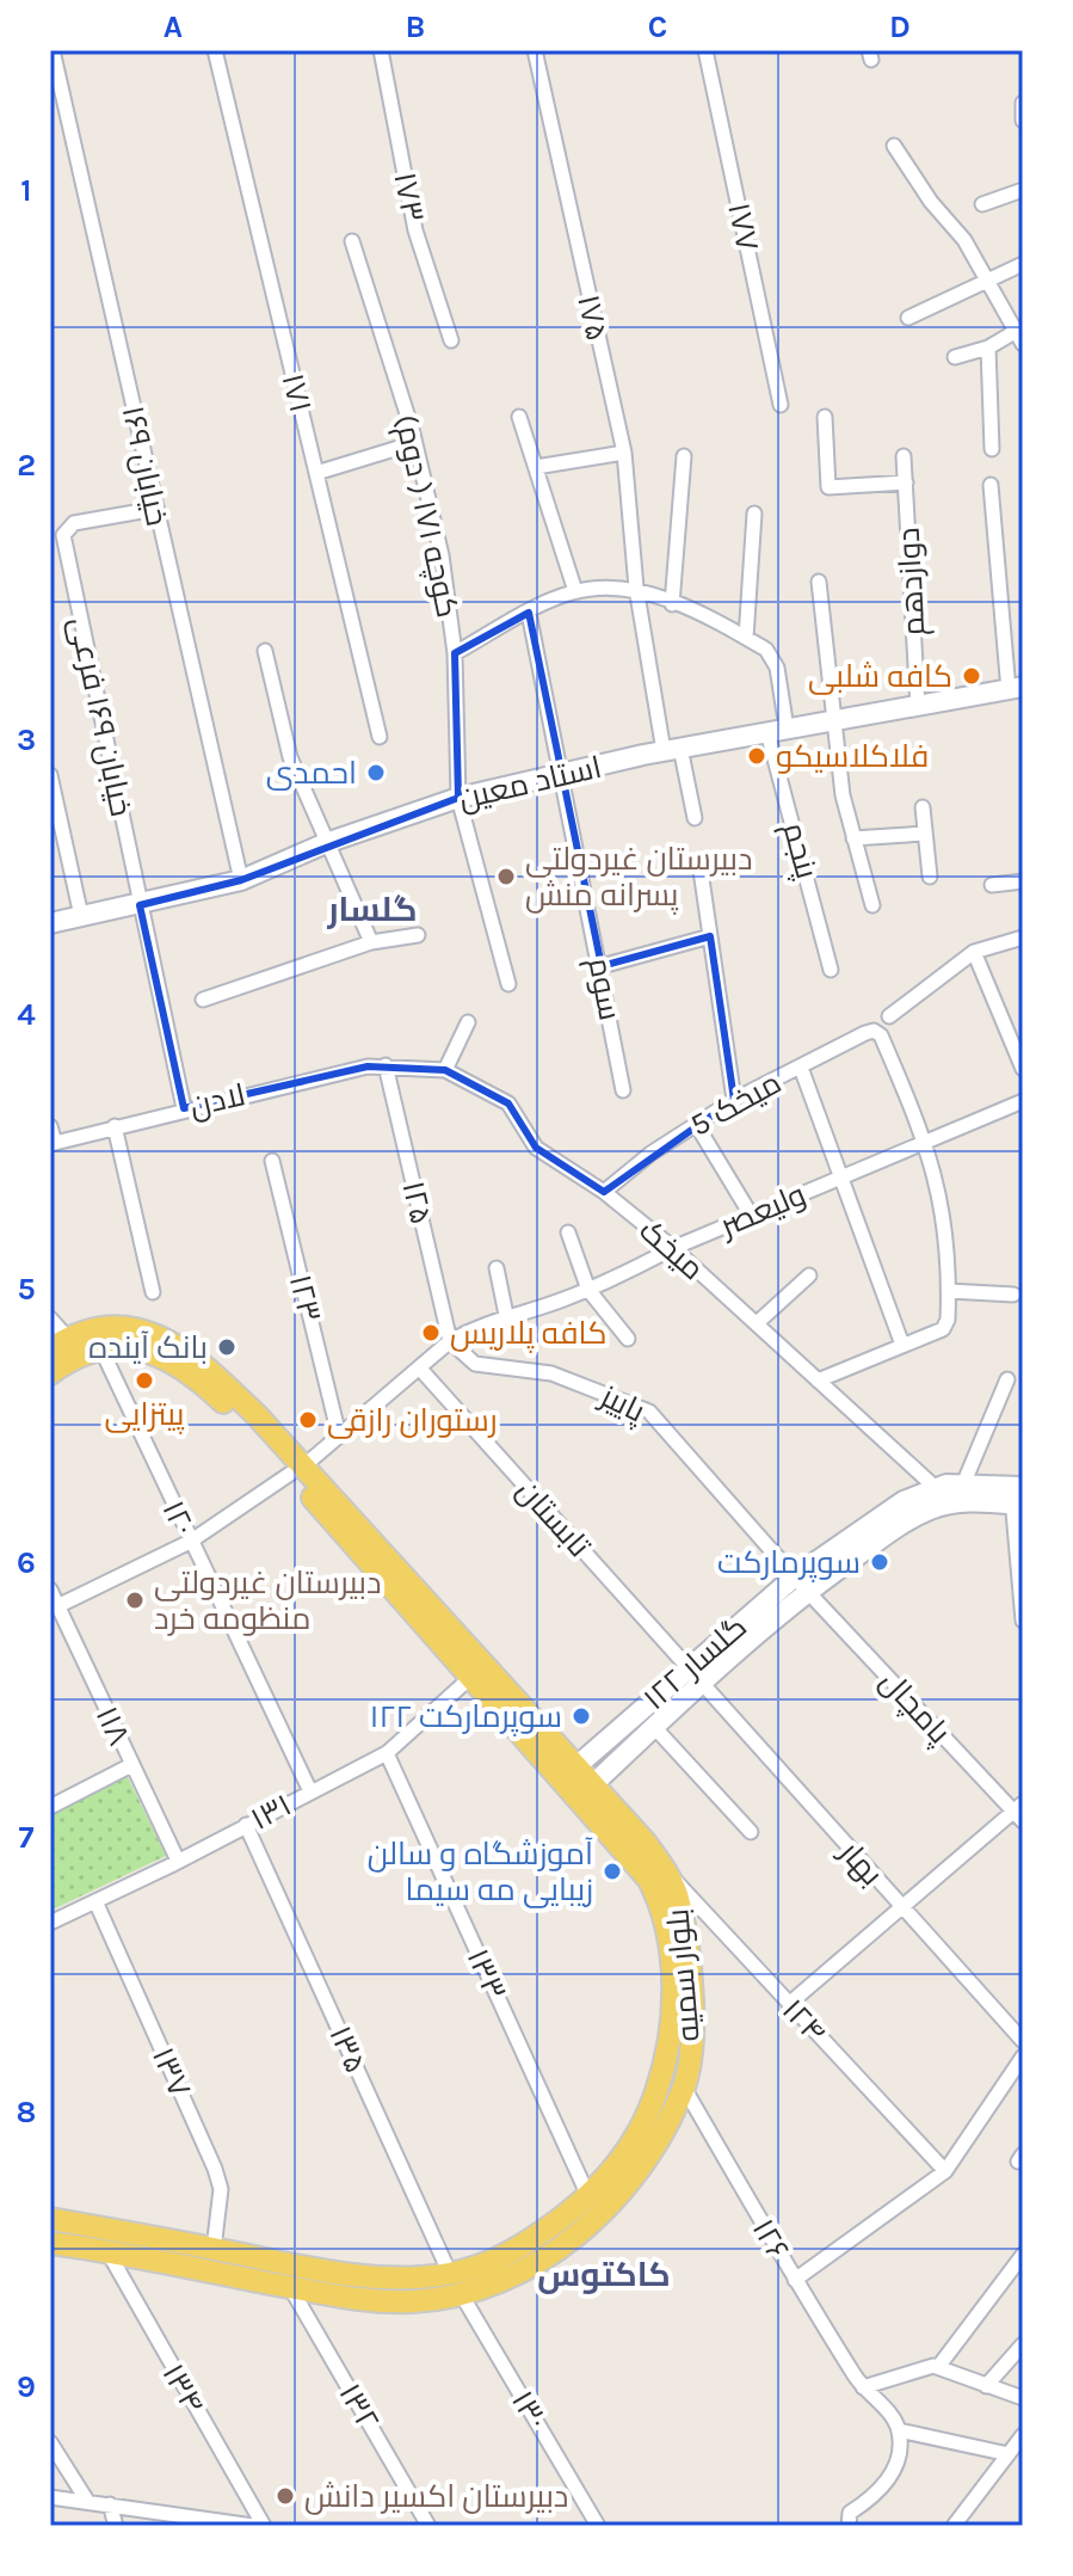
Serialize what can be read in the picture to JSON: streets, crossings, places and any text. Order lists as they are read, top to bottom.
{
  "streets": {
    "main road": ["استاد معین", "گلسار ۱۲۲", "بلوار سمیه"],
    "street": [
      "۱۷۳",
      "۱۷۷",
      "۱۷۵",
      "۱۷۱",
      "خیابان ۱۶۹",
      "کوچه ۱۷۱ ( دوم)",
      "دوازدهم",
      "خیابان ۱۶۹ فرعی",
      "پنجم",
      "سوم",
      "لادن",
      "میخک 5",
      "۱۲۵",
      "ولیعصر",
      "میخک",
      "۱۲۳",
      "پاییز",
      "۱۲۰",
      "تابستان",
      "پامچال",
      "۱۱۸",
      "۱۳۱",
      "بهار",
      "۱۳۳",
      "۱۲۴",
      "۱۳۵",
      "۱۳۷",
      "۱۲۶",
      "۱۳۴",
      "۱۳۲",
      "۱۳۰"
    ]
  },
  "crossings": [
    ["۱۷۵", "استاد معین"],
    ["خیابان ۱۶۹", "خیابان ۱۶۹ فرعی"],
    ["خیابان ۱۶۹", "استاد معین"],
    ["کوچه ۱۷۱ ( دوم)", "استاد معین"],
    ["دوازدهم", "استاد معین"],
    ["خیابان ۱۶۹ فرعی", "استاد معین"],
    ["خیابان ۱۶۹ فرعی", "لادن"],
    ["استاد معین", "پنجم"],
    ["استاد معین", "سوم"],
    ["لادن", "۱۲۵"],
    ["لادن", "میخک"],
    ["میخک 5", "ولیعصر"],
    ["میخک 5", "میخک"],
    ["۱۲۵", "ولیعصر"],
    ["۱۲۵", "میخک"],
    ["۱۲۵", "پاییز"],
    ["ولیعصر", "میخک"],
    ["ولیعصر", "پاییز"],
    ["میخک", "گلسار ۱۲۲"],
    ["پاییز", "گلسار ۱۲۲"],
    ["پاییز", "پامچال"],
    ["۱۲۰", "۱۳۱"],
    ["۱۲۰", "بلوار سمیه"],
    ["تابستان", "گلسار ۱۲۲"],
    ["تابستان", "بهار"],
    ["گلسار ۱۲۲", "پامچال"],
    ["گلسار ۱۲۲", "بهار"],
    ["گلسار ۱۲۲", "بلوار سمیه"],
    ["۱۱۸", "۱۳۱"],
    ["۱۳۱", "۱۳۳"],
    ["۱۳۱", "بلوار سمیه"],
    ["۱۳۱", "۱۳۵"],
    ["۱۳۱", "۱۳۷"],
    ["۱۳۳", "بلوار سمیه"],
    ["بلوار سمیه", "۱۲۴"],
    ["بلوار سمیه", "۱۳۵"],
    ["بلوار سمیه", "۱۳۷"],
    ["بلوار سمیه", "۱۲۶"],
    ["بلوار سمیه", "۱۳۴"],
    ["بلوار سمیه", "۱۳۲"],
    ["بلوار سمیه", "۱۳۰"]
  ],
  "districts": ["گلسار", "کاکتوس"],
  "places": [
    "کافه شلبی",
    "فلاکلاسیکو",
    "احمدی",
    "دبیرستان غیردولتی پسرانه منش",
    "کافه پلاریس",
    "بانک آینده",
    "پیتزایی",
    "رستوران رازقی",
    "سوپرمارکت",
    "دبیرستان غیردولتی منظومه خرد",
    "سوپرمارکت ۱۲۲",
    "آموزشگاه و سالن زیبایی مه سیما",
    "دبیرستان اکسیر دانش"
  ],
  "grid": {
    "columns": [
      "A",
      "B",
      "C",
      "D"
    ],
    "rows": [
      "1",
      "2",
      "3",
      "4",
      "5",
      "6",
      "7",
      "8",
      "9"
    ]
  }
}
